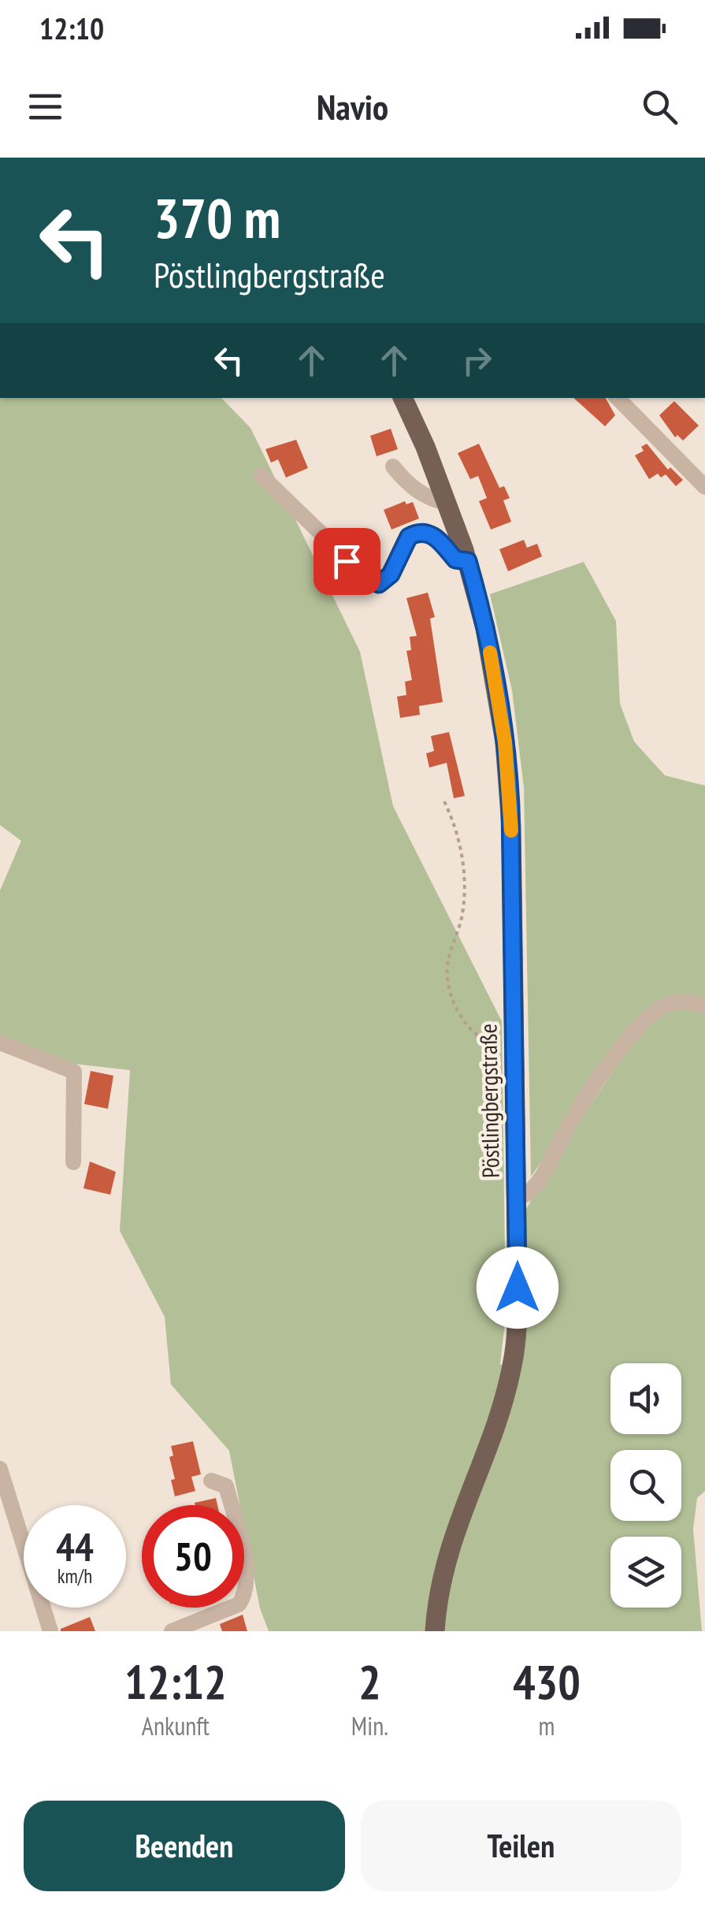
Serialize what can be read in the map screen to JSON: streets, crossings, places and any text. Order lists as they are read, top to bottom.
{
  "streets": {
    "main road": ["Pöstlingbergstraße"]
  },
  "page": {
    "status": "12:10",
    "header": "Navio",
    "turn": ["370 m", "Pöstlingbergstraße"],
    "speed": "44 km/h",
    "limit": "50",
    "eta": [
      "12:12",
      "Ankunft",
      "2",
      "Min.",
      "430",
      "m"
    ],
    "buttons": ["Beenden", "Teilen"]
  }
}
